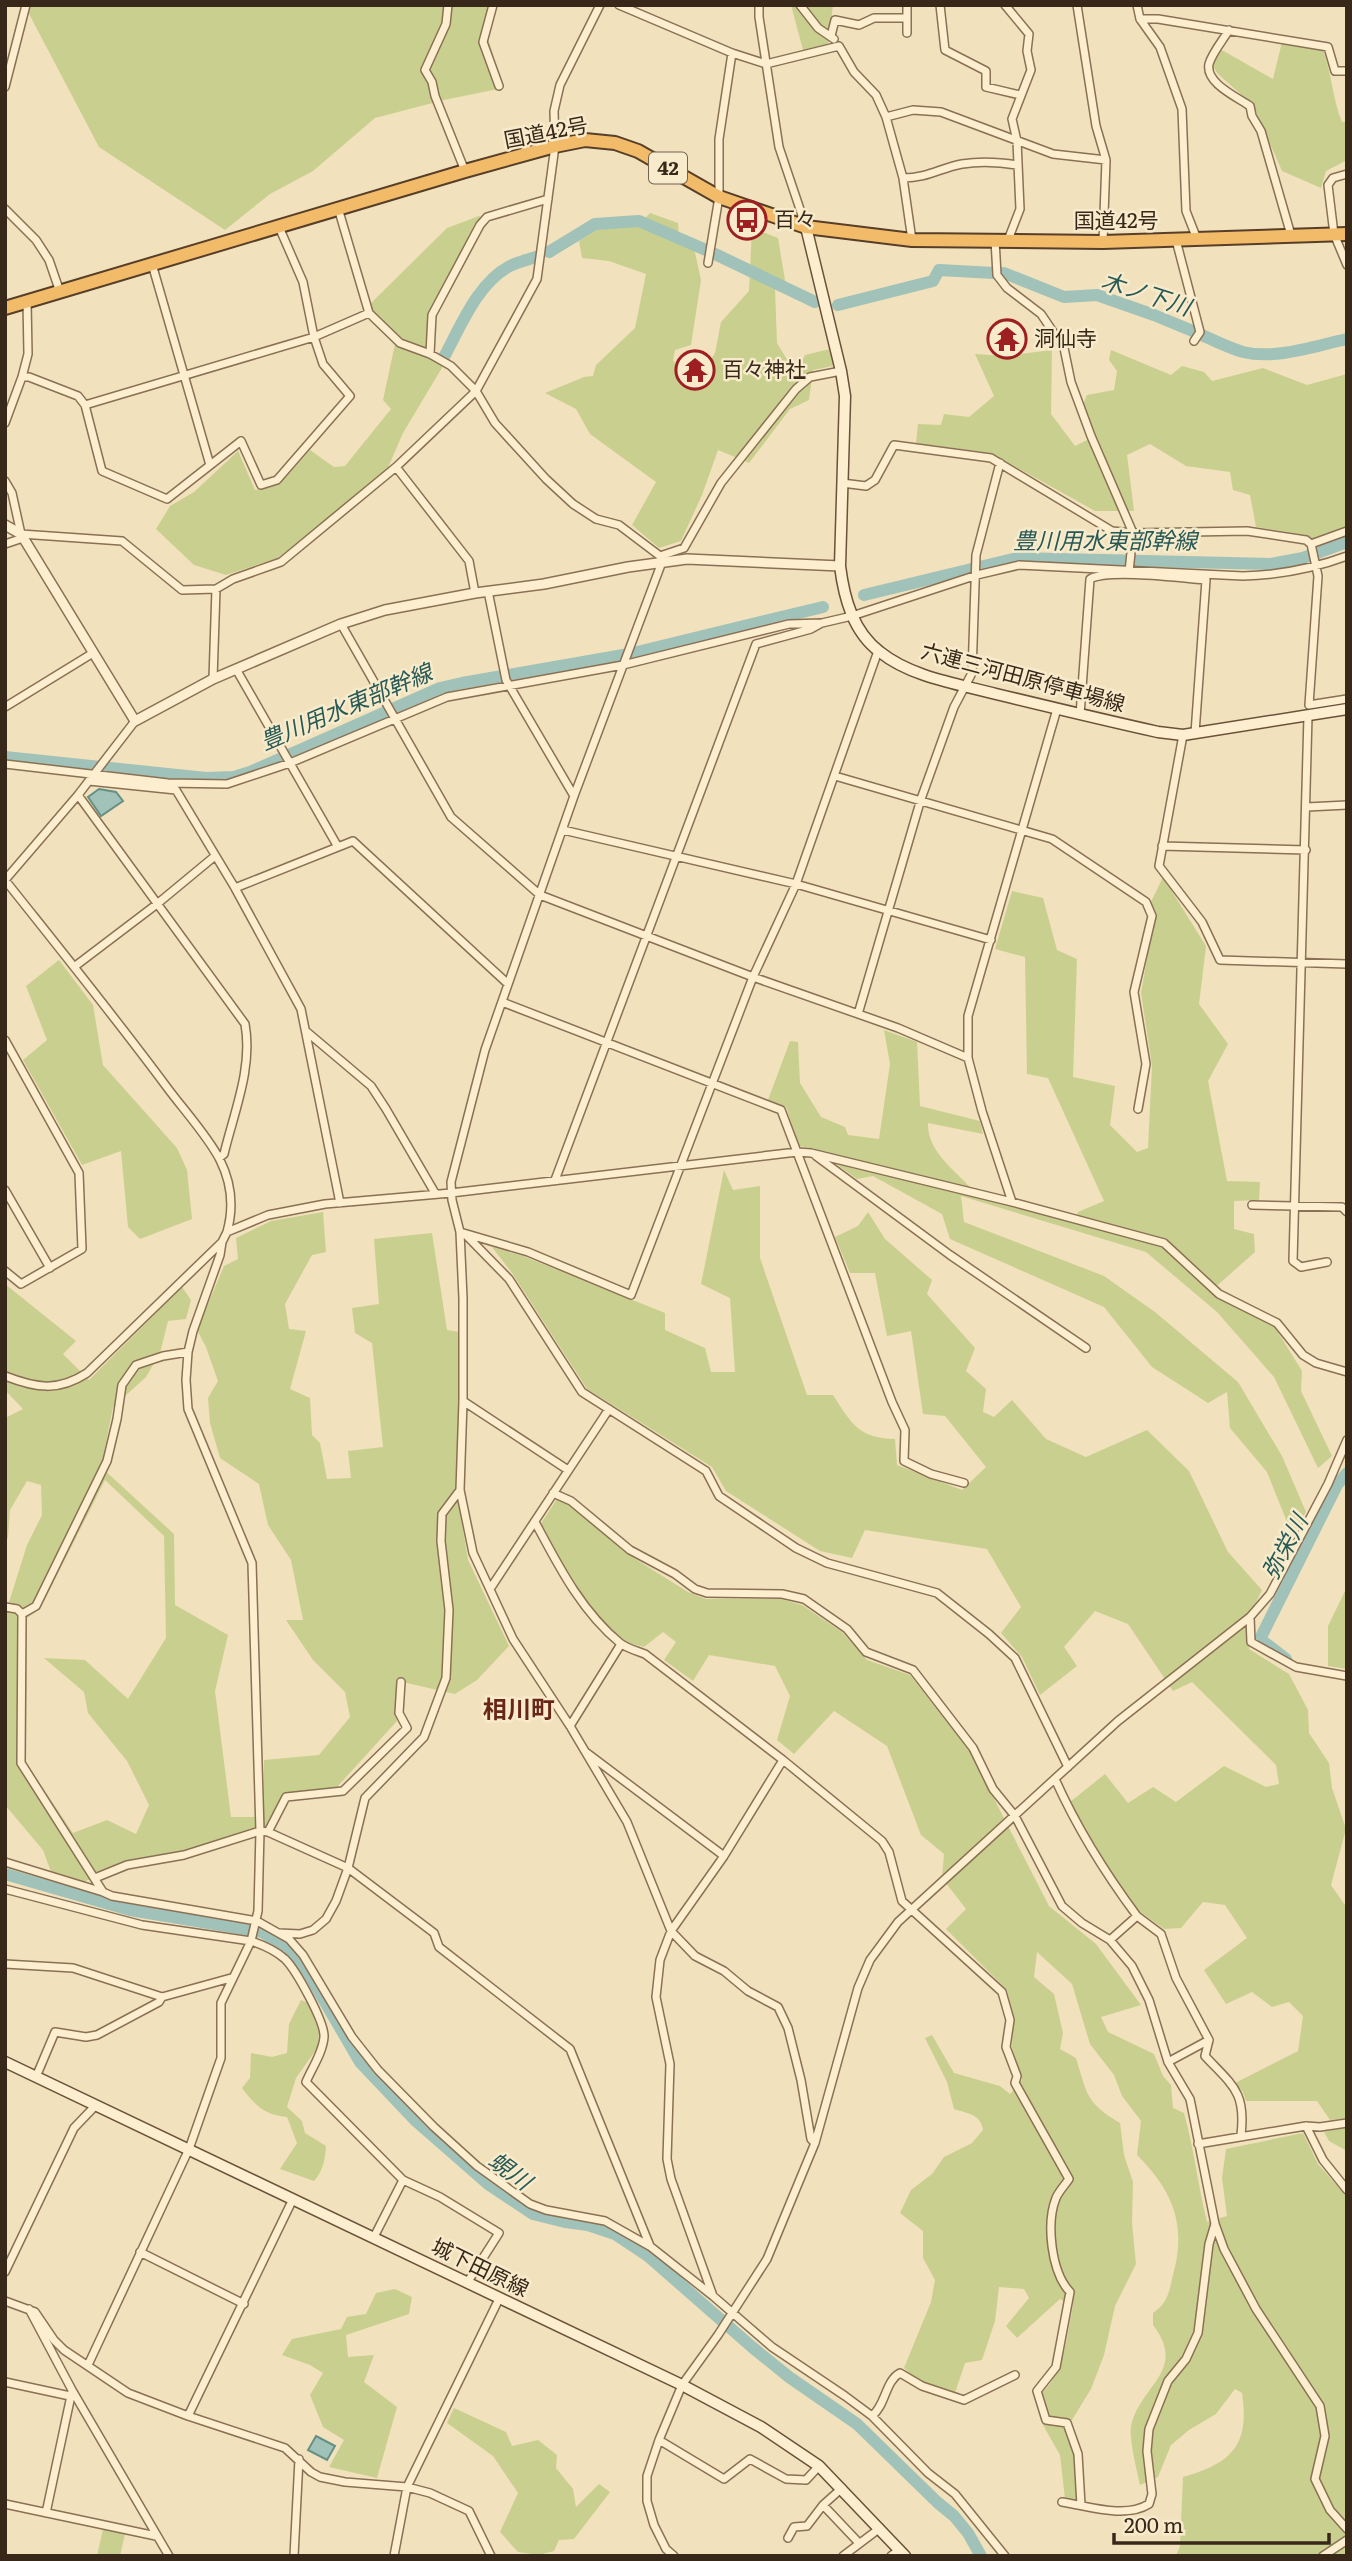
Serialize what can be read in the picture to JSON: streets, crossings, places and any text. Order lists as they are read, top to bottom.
{
  "streets": {
    "highway": ["国道42号", "42"],
    "main road": ["六連三河田原停車場線", "城下田原線"]
  },
  "crossings": [
    ["国道42号", "六連三河田原停車場線"]
  ],
  "districts": ["相川町"],
  "water": [
    "木ノ下川",
    "豊川用水東部幹線",
    "弥栄川",
    "蜆川"
  ],
  "places": {
    "bus stop": ["百々"],
    "temple": ["洞仙寺", "百々神社"]
  },
  "scale_bar": "200 m"
}
